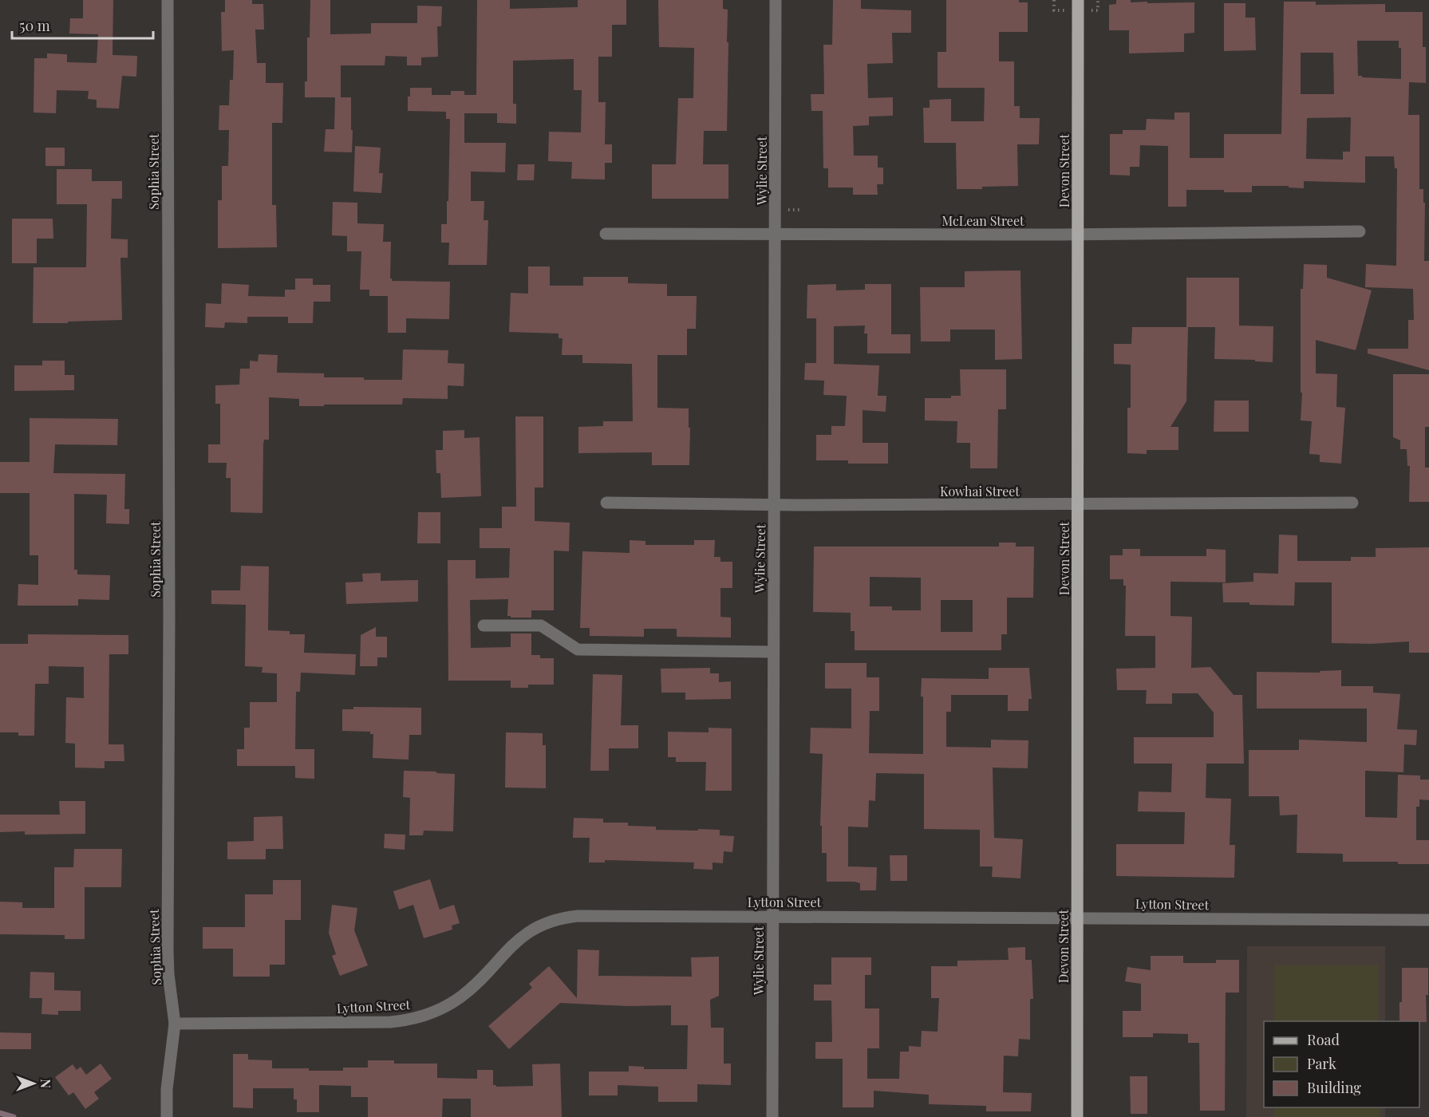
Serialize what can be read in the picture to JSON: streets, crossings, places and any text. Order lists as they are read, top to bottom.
{
  "streets": {
    "main road": ["Devon Street"],
    "street": [
      "Wylie Street",
      "Sophia Street",
      "McLean Street",
      "Kowhai Street",
      "Lytton Street"
    ]
  },
  "crossings": [
    ["Wylie Street", "McLean Street"],
    ["Wylie Street", "Kowhai Street"],
    ["Wylie Street", "Lytton Street"],
    ["Devon Street", "McLean Street"],
    ["Devon Street", "Kowhai Street"],
    ["Devon Street", "Lytton Street"],
    ["Sophia Street", "Lytton Street"]
  ],
  "legend": ["Road", "Park", "Building"],
  "scale_bar": "50 m",
  "north": "right"
}
